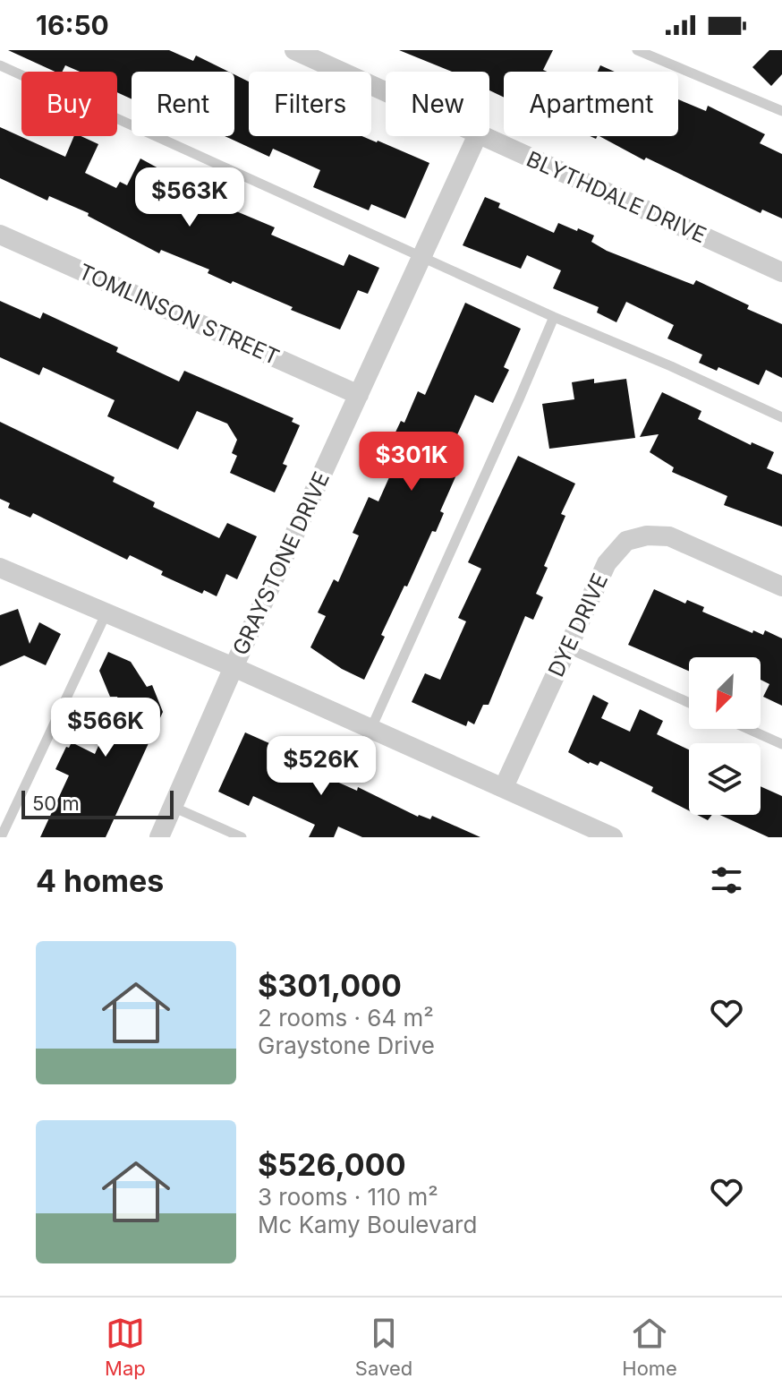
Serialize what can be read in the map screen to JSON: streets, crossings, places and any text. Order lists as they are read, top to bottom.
{
  "streets": {
    "street": [
      "BLYTHDALE DRIVE",
      "TOMLINSON STREET",
      "GRAYSTONE DRIVE",
      "DYE DRIVE"
    ]
  },
  "crossings": [
    ["TOMLINSON STREET", "GRAYSTONE DRIVE"]
  ],
  "scale_bar": "50 m",
  "north": "bottom left",
  "page": {
    "status": "16:50",
    "chip": [
      "Buy",
      "Rent",
      "Filters",
      "New",
      "Apartment"
    ],
    "price": [
      "$563K",
      "$301K",
      "$566K",
      "$526K"
    ],
    "scale": "50 m",
    "heading": "4 homes",
    "list": [
      {
        "name": "$301,000",
        "note": "2 rooms · 64 m² · Graystone Drive"
      },
      {
        "name": "$526,000",
        "note": "3 rooms · 110 m² · Mc Kamy Boulevard"
      }
    ],
    "tabs": ["Map", "Saved", "Home"]
  }
}
